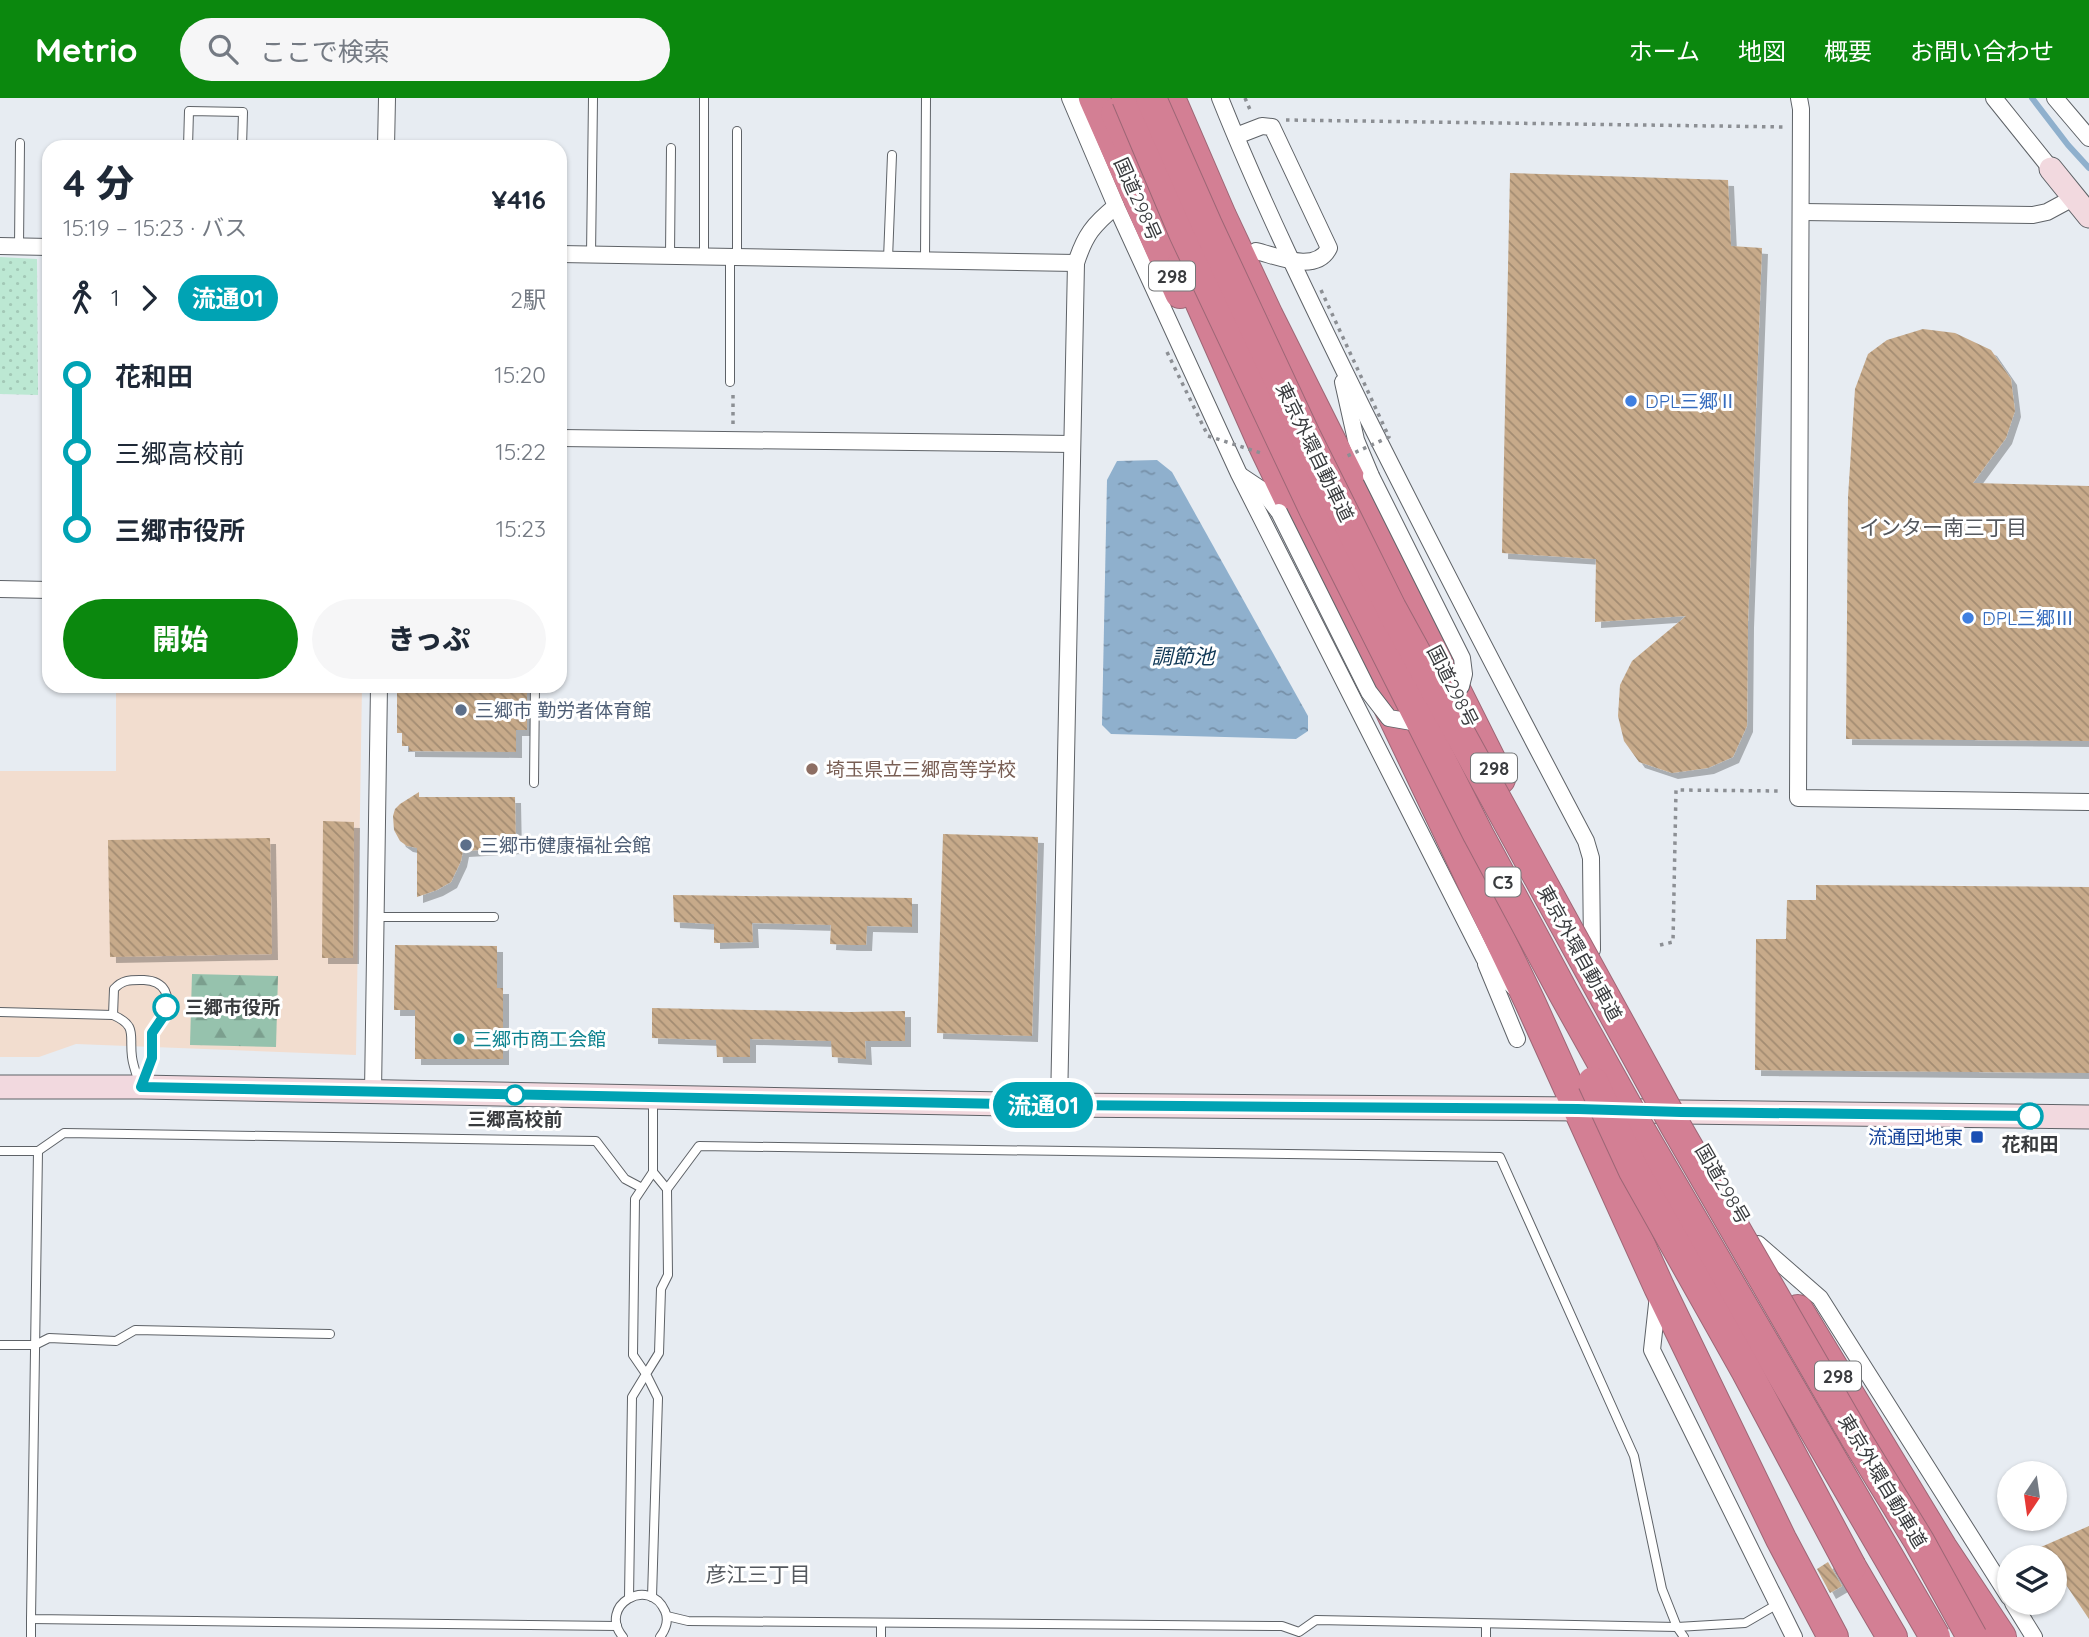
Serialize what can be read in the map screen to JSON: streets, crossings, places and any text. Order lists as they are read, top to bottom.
{
  "streets": {
    "highway": [
      "国道298号",
      "298",
      "東京外環自動車道",
      "C3"
    ]
  },
  "crossings": [
    ["国道298号", "東京外環自動車道"]
  ],
  "districts": ["インター南三丁目", "彦江三丁目"],
  "water": ["調節池"],
  "places": {
    "other": [
      "DPL三郷Ⅱ",
      "DPL三郷Ⅲ",
      "三郷市 勤労者体育館",
      "埼玉県立三郷高等学校",
      "三郷市健康福祉会館",
      "三郷市役所",
      "三郷市商工会館",
      "三郷高校前",
      "花和田"
    ],
    "transit": ["流通団地東"]
  },
  "lines": ["bus line 流通01"],
  "north": "bottom",
  "page": {
    "header": "Metrio",
    "search": "ここで検索",
    "nav": [
      "ホーム",
      "地図",
      "概要",
      "お問い合わせ"
    ],
    "on_map": "流通01",
    "heading": ["4 分", "15:19 – 15:23 · バス", "¥416"],
    "legs": ["1", "流通01", "2駅"],
    "list": [
      {
        "name": "花和田",
        "value": "15:20"
      },
      {
        "name": "三郷高校前",
        "value": "15:22"
      },
      {
        "name": "三郷市役所",
        "value": "15:23"
      }
    ],
    "buttons": ["開始", "きっぷ"]
  }
}
